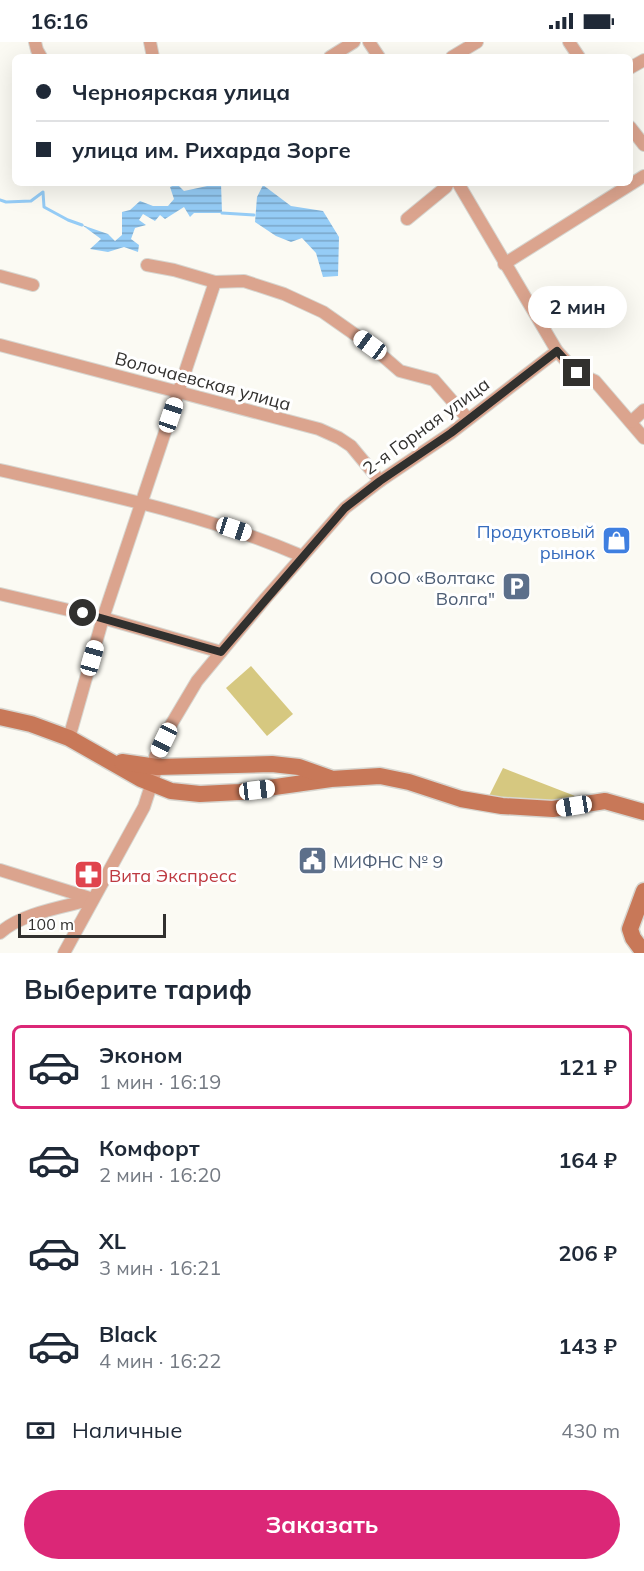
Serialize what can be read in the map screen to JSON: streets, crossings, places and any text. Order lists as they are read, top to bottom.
{
  "streets": {
    "street": ["Волочаевская улица", "2-я Горная улица"]
  },
  "crossings": [
    ["Волочаевская улица", "2-я Горная улица"]
  ],
  "places": {
    "shop": ["Продуктовый рынок"],
    "parking": ["ООО «Волтакс Волга\""],
    "public building": ["МИФНС № 9"],
    "pharmacy": ["Вита Экспресс"]
  },
  "scale_bar": "100 m",
  "page": {
    "status": "16:16",
    "banner": ["Черноярская улица", "улица им. Рихарда Зорге"],
    "bubble": "2 мин",
    "scale": "100 m",
    "heading": "Выберите тариф",
    "list": [
      {
        "name": "Эконом",
        "note": "1 мин · 16:19",
        "value": "121 ₽"
      },
      {
        "name": "Комфорт",
        "note": "2 мин · 16:20",
        "value": "164 ₽"
      },
      {
        "name": "XL",
        "note": "3 мин · 16:21",
        "value": "206 ₽"
      },
      {
        "name": "Black",
        "note": "4 мин · 16:22",
        "value": "143 ₽"
      }
    ],
    "pay": ["Наличные", "430 m"],
    "buttons": "Заказать"
  }
}
